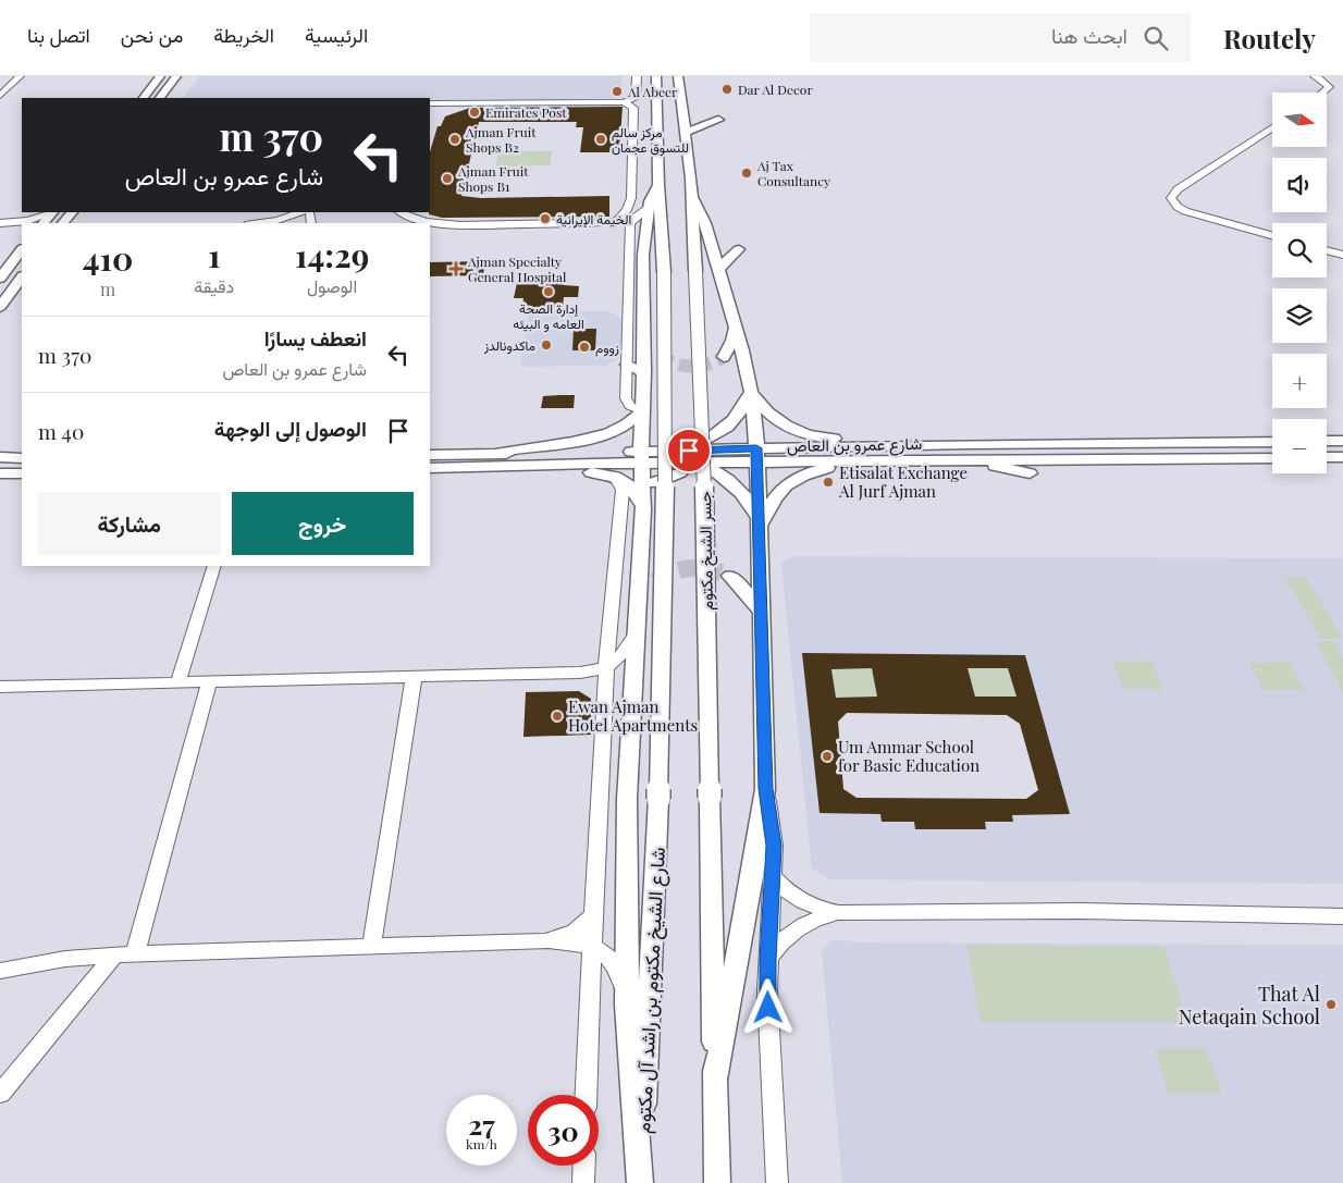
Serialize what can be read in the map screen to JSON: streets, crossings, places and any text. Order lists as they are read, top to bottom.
{
  "streets": {
    "main road": ["شارع عمرو بن العاص", "جسر الشيخ مكتوم", "شارع الشيخ مكتوم بن راشد آل مكتوم"]
  },
  "places": {
    "other": [
      "Dar Al Decor",
      "Al Abeer",
      "Emirates Post",
      "Ajman Fruit Shops B2",
      "مركز سالم للتسوق عجمان",
      "Aj Tax Consultancy",
      "Ajman Fruit Shops B1",
      "الخيمة الإيرانية",
      "إدارة الصحة العامه و البيئه",
      "ماكدونالدز",
      "زووم",
      "Etisalat Exchange Al Jurf Ajman",
      "Ewan Ajman Hotel Apartments",
      "Um Ammar School for Basic Education",
      "That Al Netaqain School"
    ],
    "health": ["Ajman Specialty General Hospital"]
  },
  "north": "right",
  "page": {
    "header": "Routely",
    "search": "ابحث هنا",
    "nav": [
      "الرئيسية",
      "الخريطة",
      "من نحن",
      "اتصل بنا"
    ],
    "map_buttons": ["+", "−"],
    "turn": ["370 m", "شارع عمرو بن العاص"],
    "eta": [
      "14:29",
      "الوصول",
      "1",
      "دقيقة",
      "410",
      "m"
    ],
    "list": [
      {
        "name": "انعطف يسارًا",
        "note": "شارع عمرو بن العاص",
        "value": "370 m"
      },
      {
        "name": "الوصول إلى الوجهة",
        "value": "40 m"
      }
    ],
    "buttons": ["خروج", "مشاركة"],
    "speed": "27 km/h",
    "limit": "30"
  }
}
